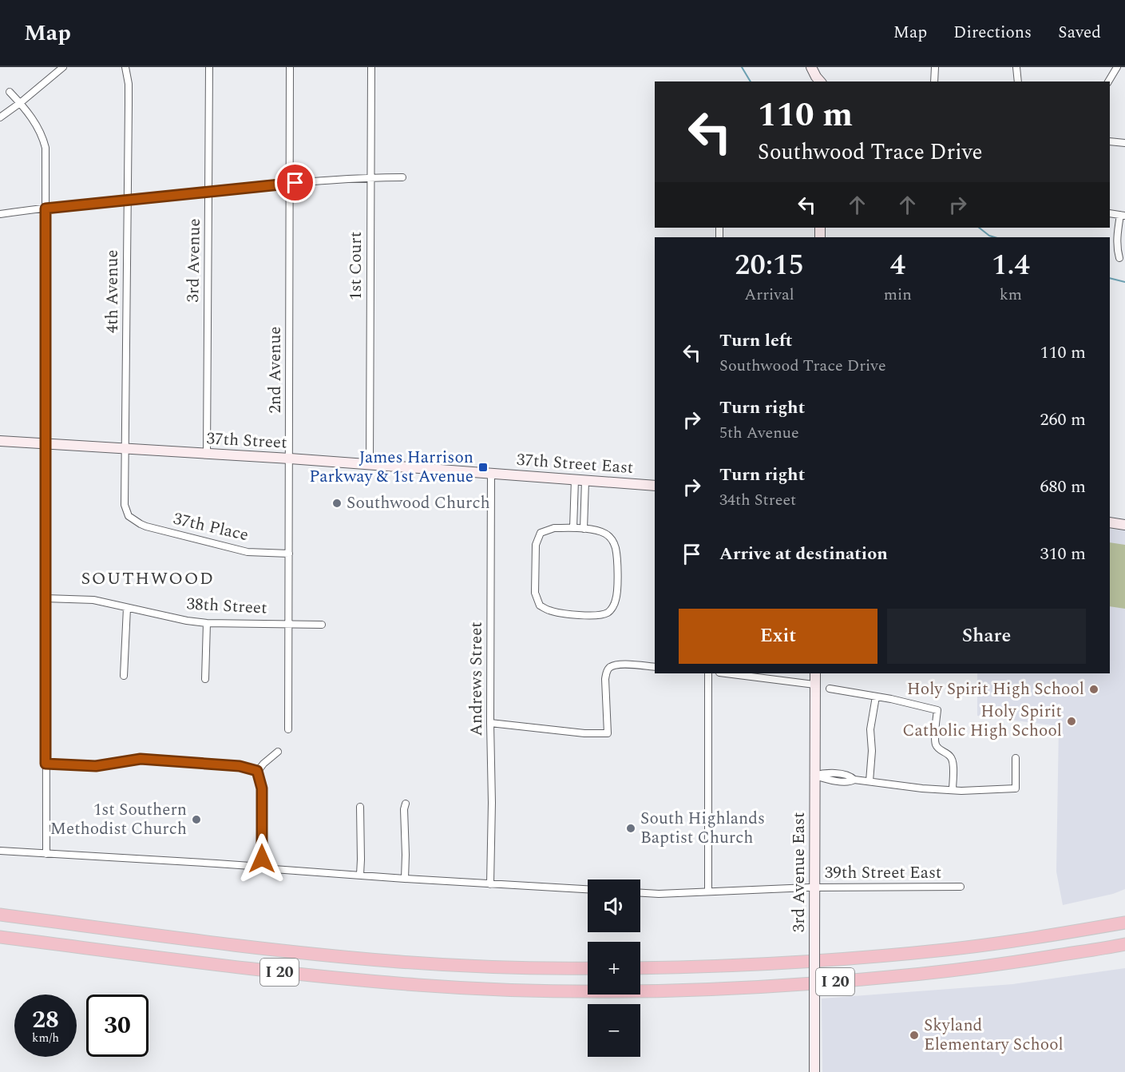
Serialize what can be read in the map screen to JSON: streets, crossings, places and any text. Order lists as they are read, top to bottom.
{
  "streets": {
    "highway": ["I 20"],
    "street": [
      "3rd Avenue",
      "1st Court",
      "4th Avenue",
      "2nd Avenue",
      "37th Street",
      "37th Street East",
      "37th Place",
      "38th Street",
      "Andrews Street",
      "3rd Avenue East",
      "39th Street East"
    ]
  },
  "crossings": [
    ["3rd Avenue", "37th Street"],
    ["1st Court", "37th Street"],
    ["4th Avenue", "37th Street"],
    ["4th Avenue", "37th Place"],
    ["2nd Avenue", "37th Street"],
    ["2nd Avenue", "37th Place"],
    ["2nd Avenue", "38th Street"],
    ["37th Street", "37th Street East"],
    ["37th Street", "Andrews Street"],
    ["37th Street East", "Andrews Street"],
    ["3rd Avenue East", "39th Street East"]
  ],
  "districts": ["SOUTHWOOD"],
  "places": {
    "transit": ["James Harrison Parkway & 1st Avenue"],
    "other": [
      "Southwood Church",
      "Holy Spirit High School",
      "Holy Spirit Catholic High School",
      "1st Southern Methodist Church",
      "South Highlands Baptist Church",
      "Skyland Elementary School"
    ]
  },
  "page": {
    "header": "Map",
    "nav": ["Map", "Directions", "Saved"],
    "turn": ["110 m", "Southwood Trace Drive"],
    "eta": [
      "20:15",
      "Arrival",
      "4",
      "min",
      "1.4",
      "km"
    ],
    "list": [
      {
        "name": "Turn left",
        "note": "Southwood Trace Drive",
        "value": "110 m"
      },
      {
        "name": "Turn right",
        "note": "5th Avenue",
        "value": "260 m"
      },
      {
        "name": "Turn right",
        "note": "34th Street",
        "value": "680 m"
      },
      {
        "name": "Arrive at destination",
        "value": "310 m"
      }
    ],
    "buttons": ["Exit", "Share"],
    "map_buttons": ["+", "−"],
    "speed": "28 km/h",
    "limit": "30"
  }
}
